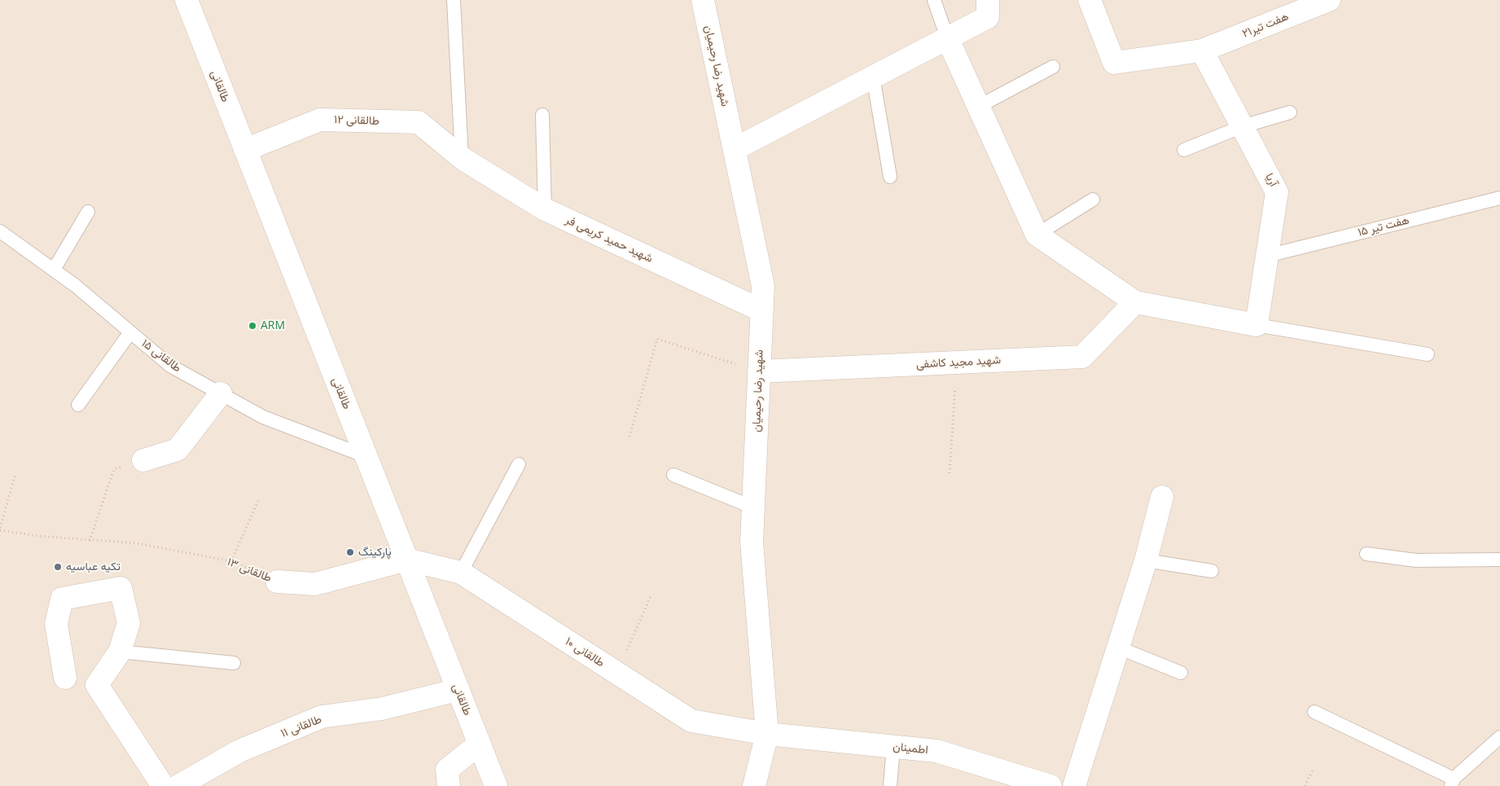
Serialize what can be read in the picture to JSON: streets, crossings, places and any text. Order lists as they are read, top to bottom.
{
  "streets": {
    "street": [
      "هفت تیر۲۱",
      "شهید رضا رحیمیان",
      "طالقانی",
      "طالقانی ۱۲",
      "آریا",
      "شهید حمید کریمی فر",
      "شهید مجید کاشفی",
      "طالقانی ۱۳",
      "طالقانی ۱۰",
      "طالقانی ۱۱",
      "اطمینان"
    ],
    "lane": ["هفت تیر ۱۵", "طالقانی ۱۵"]
  },
  "crossings": [
    ["هفت تیر۲۱", "آریا"],
    ["شهید رضا رحیمیان", "شهید حمید کریمی فر"],
    ["شهید رضا رحیمیان", "شهید مجید کاشفی"],
    ["شهید رضا رحیمیان", "طالقانی ۱۰"],
    ["شهید رضا رحیمیان", "اطمینان"],
    ["طالقانی", "طالقانی ۱۲"],
    ["طالقانی", "طالقانی ۱۵"],
    ["طالقانی", "طالقانی ۱۳"],
    ["طالقانی", "طالقانی ۱۰"],
    ["طالقانی", "طالقانی ۱۱"],
    ["طالقانی ۱۲", "شهید حمید کریمی فر"],
    ["آریا", "هفت تیر ۱۵"],
    ["طالقانی ۱۳", "طالقانی ۱۰"],
    ["طالقانی ۱۰", "اطمینان"]
  ],
  "places": ["ARM", "پارکینگ", "تکیه عباسیه"]
}
